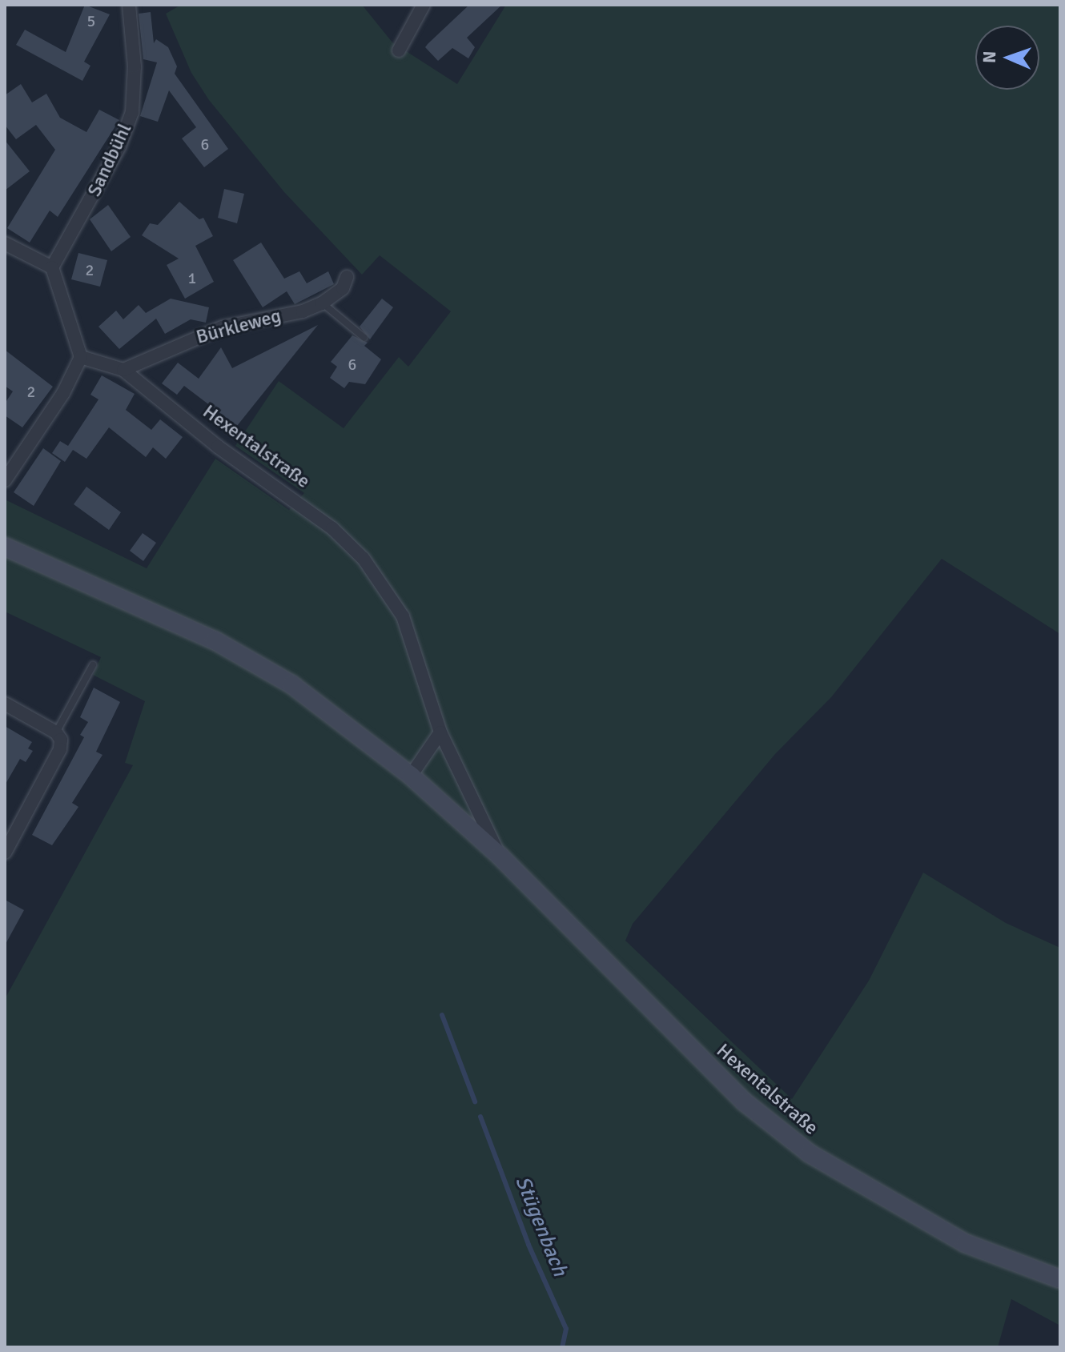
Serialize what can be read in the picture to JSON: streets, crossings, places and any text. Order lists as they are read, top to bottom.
{
  "streets": {
    "main road": ["Hexentalstraße"],
    "street": ["Sandbühl", "Bürkleweg"]
  },
  "crossings": [
    ["Bürkleweg", "Hexentalstraße"]
  ],
  "water": ["Stügenbach"],
  "house_numbers": [
    "5",
    "6",
    "2",
    "1",
    "6",
    "2"
  ],
  "north": "left"
}
